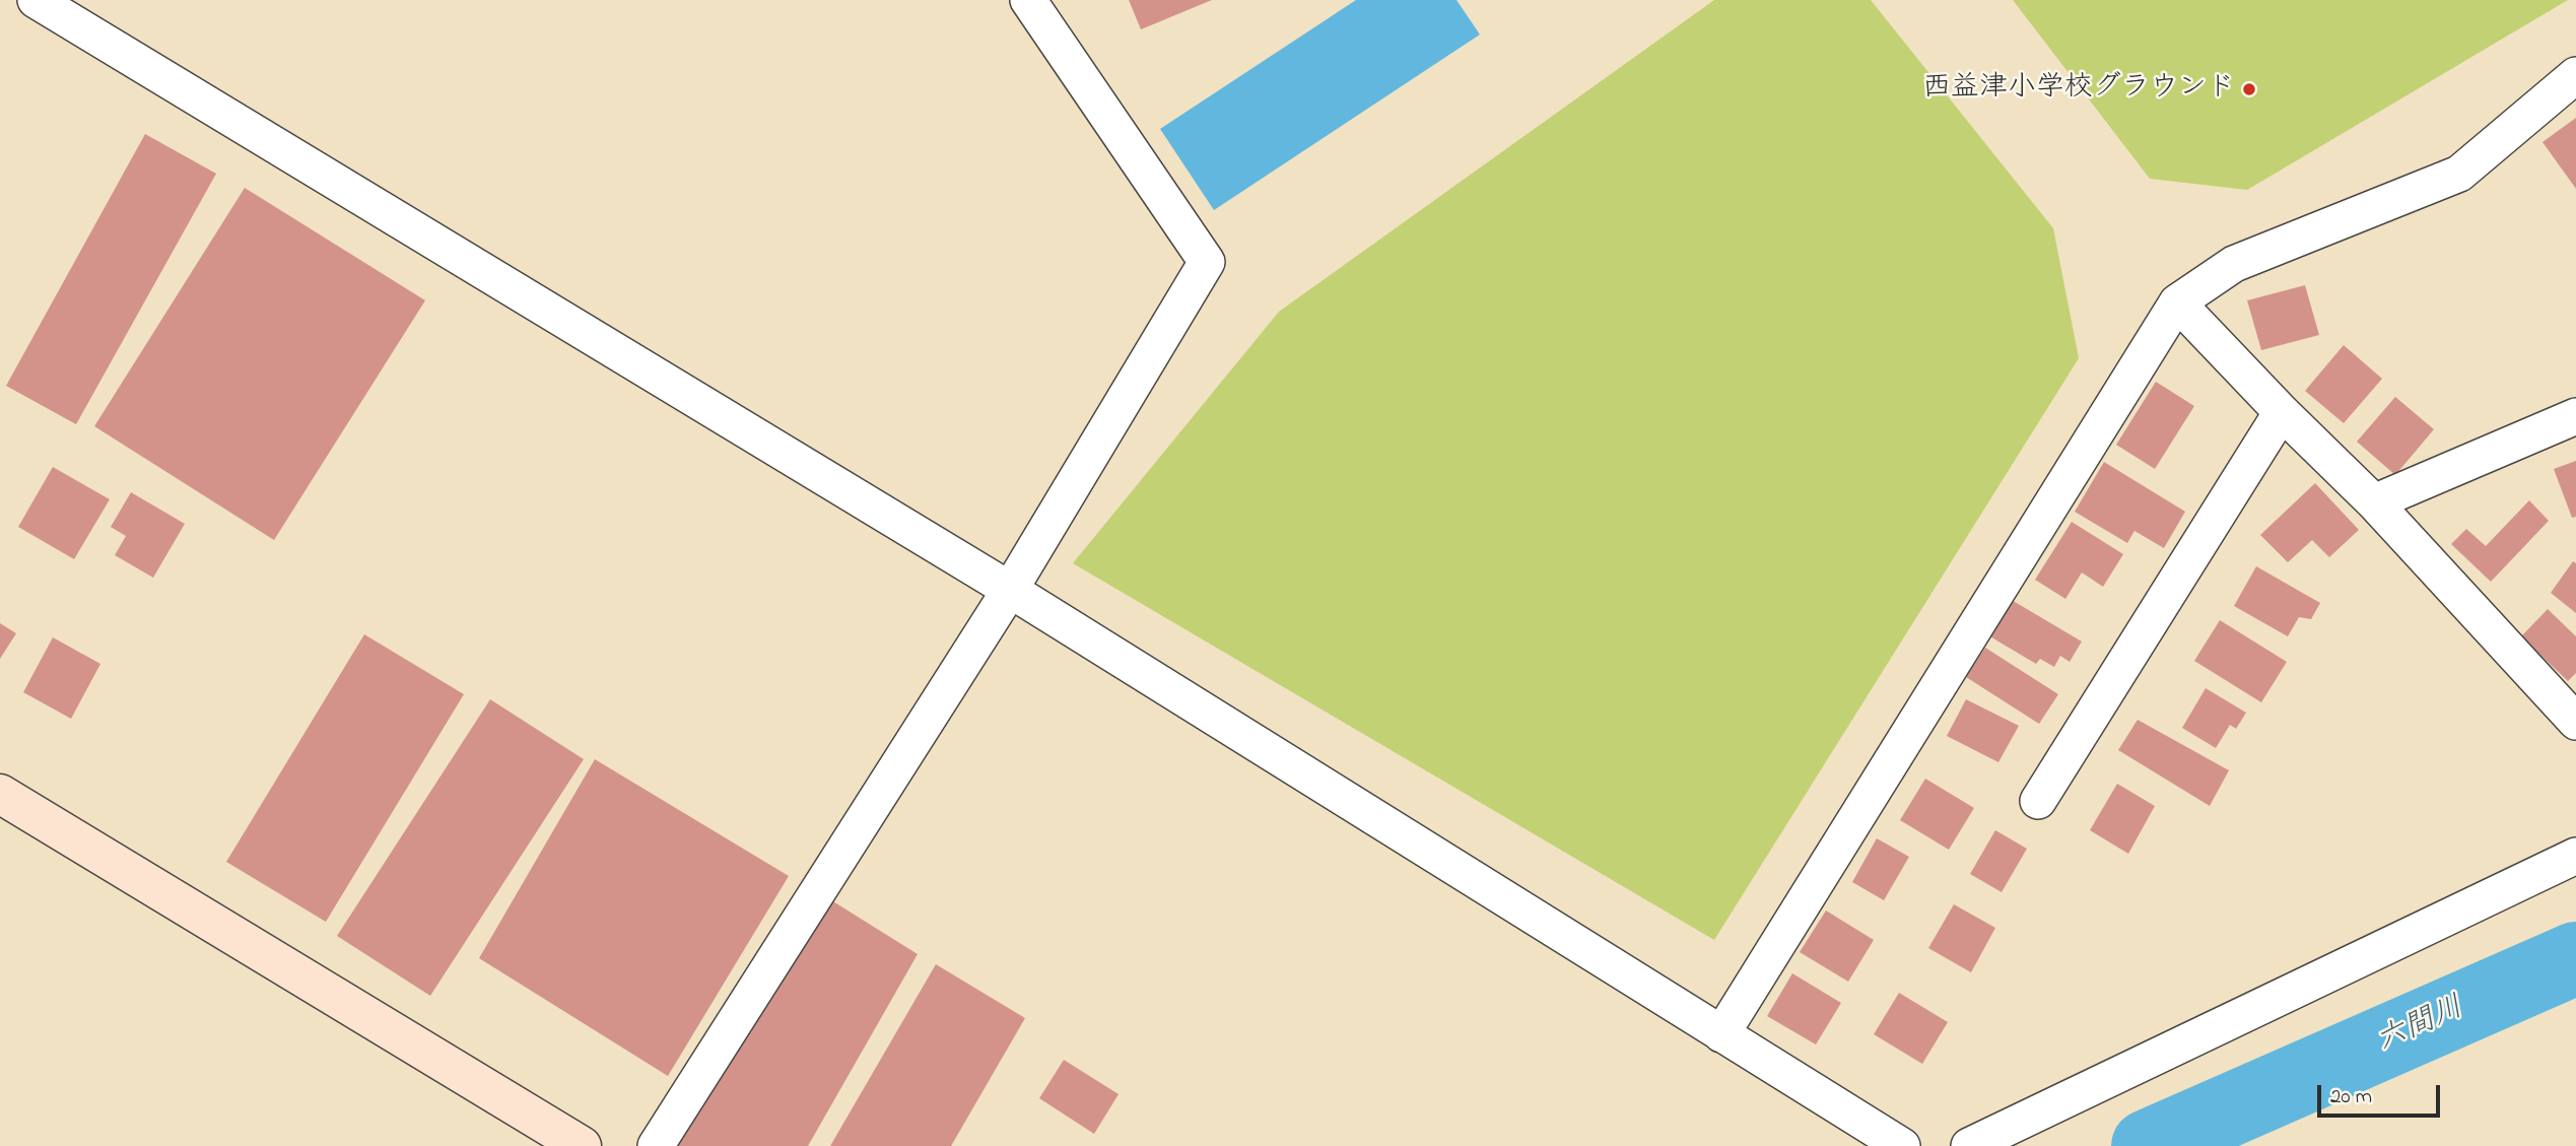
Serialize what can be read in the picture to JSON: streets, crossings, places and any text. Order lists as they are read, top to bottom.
{
  "water": ["六間川"],
  "places": ["西益津小学校グラウンド"],
  "scale_bar": "20 m"
}
